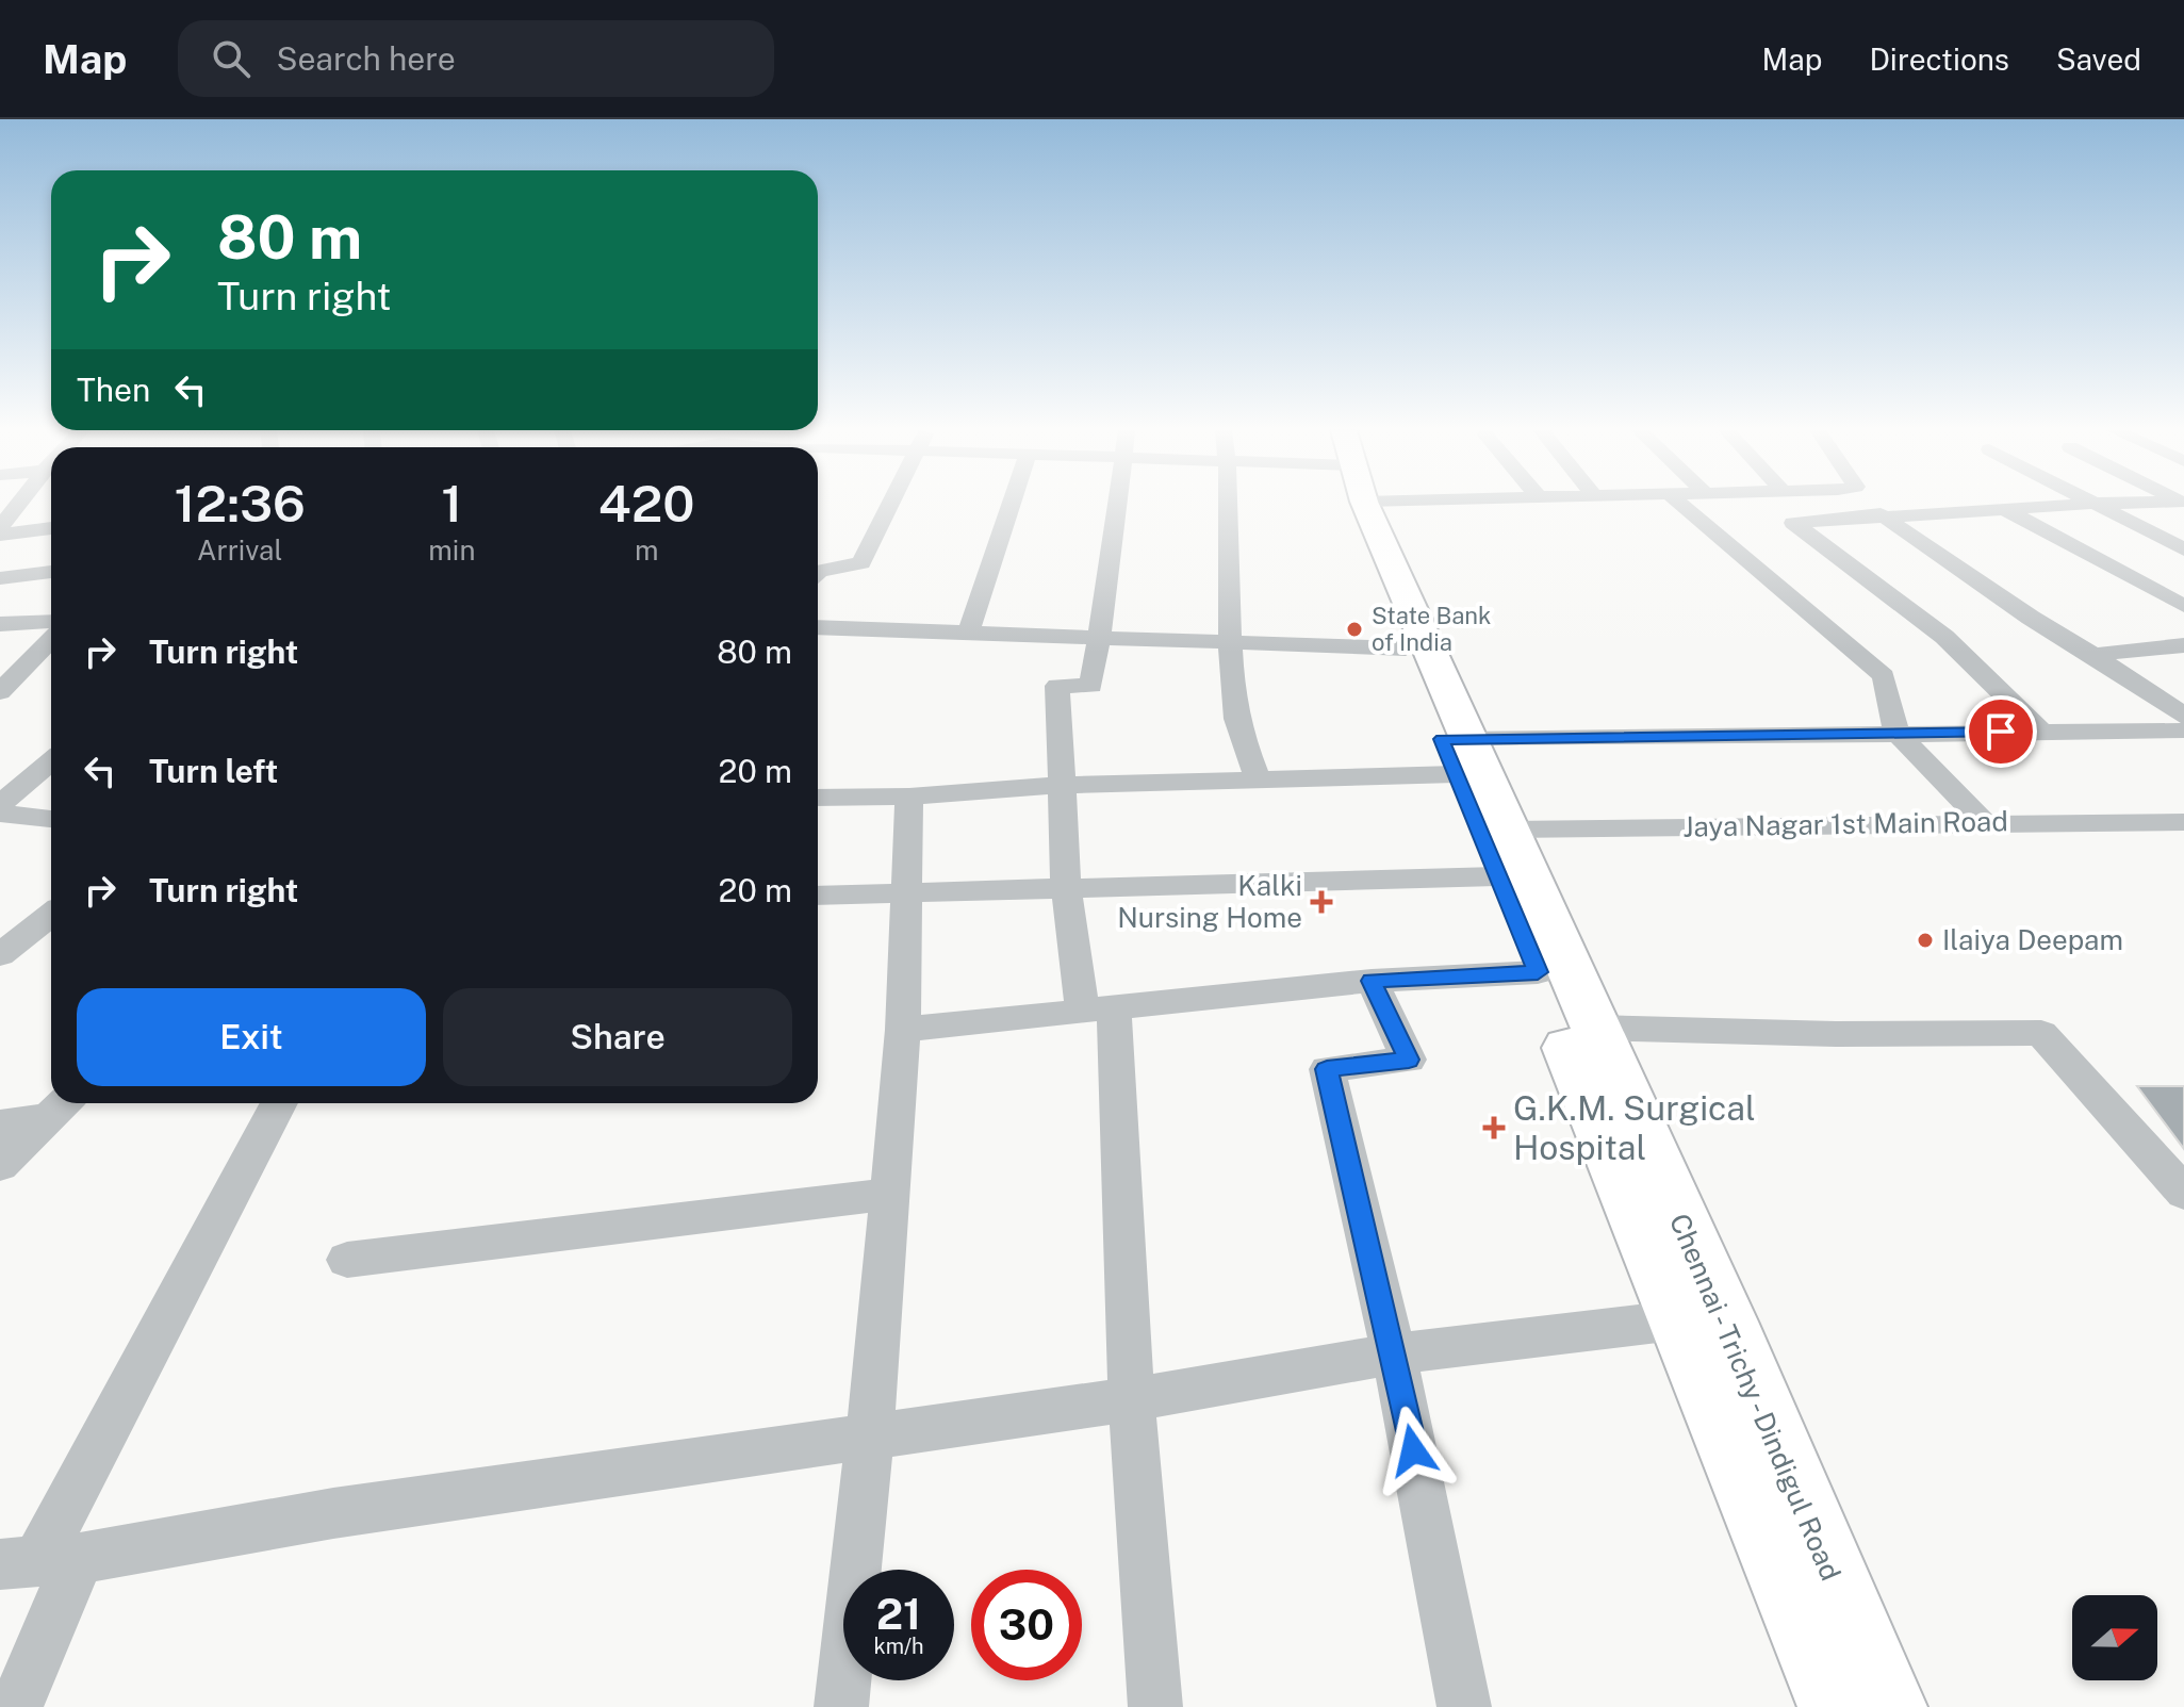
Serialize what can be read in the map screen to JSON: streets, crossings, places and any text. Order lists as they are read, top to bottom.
{
  "streets": {
    "highway": ["Chennai - Trichy - Dindigul Road"],
    "street": ["Jaya Nagar 1st Main Road"]
  },
  "crossings": [
    ["Jaya Nagar 1st Main Road", "Chennai - Trichy - Dindigul Road"]
  ],
  "places": {
    "other": ["State Bank of India", "Ilaiya Deepam"],
    "health": ["Kalki Nursing Home", "G.K.M. Surgical Hospital"]
  },
  "north": "right",
  "page": {
    "header": "Map",
    "search": "Search here",
    "nav": ["Map", "Directions", "Saved"],
    "turn": ["80 m", "Turn right"],
    "then": "Then",
    "eta": [
      "12:36",
      "Arrival",
      "1",
      "min",
      "420",
      "m"
    ],
    "list": [
      {
        "name": "Turn right",
        "value": "80 m"
      },
      {
        "name": "Turn left",
        "value": "20 m"
      },
      {
        "name": "Turn right",
        "value": "20 m"
      }
    ],
    "buttons": ["Exit", "Share"],
    "speed": "21 km/h",
    "limit": "30"
  }
}
